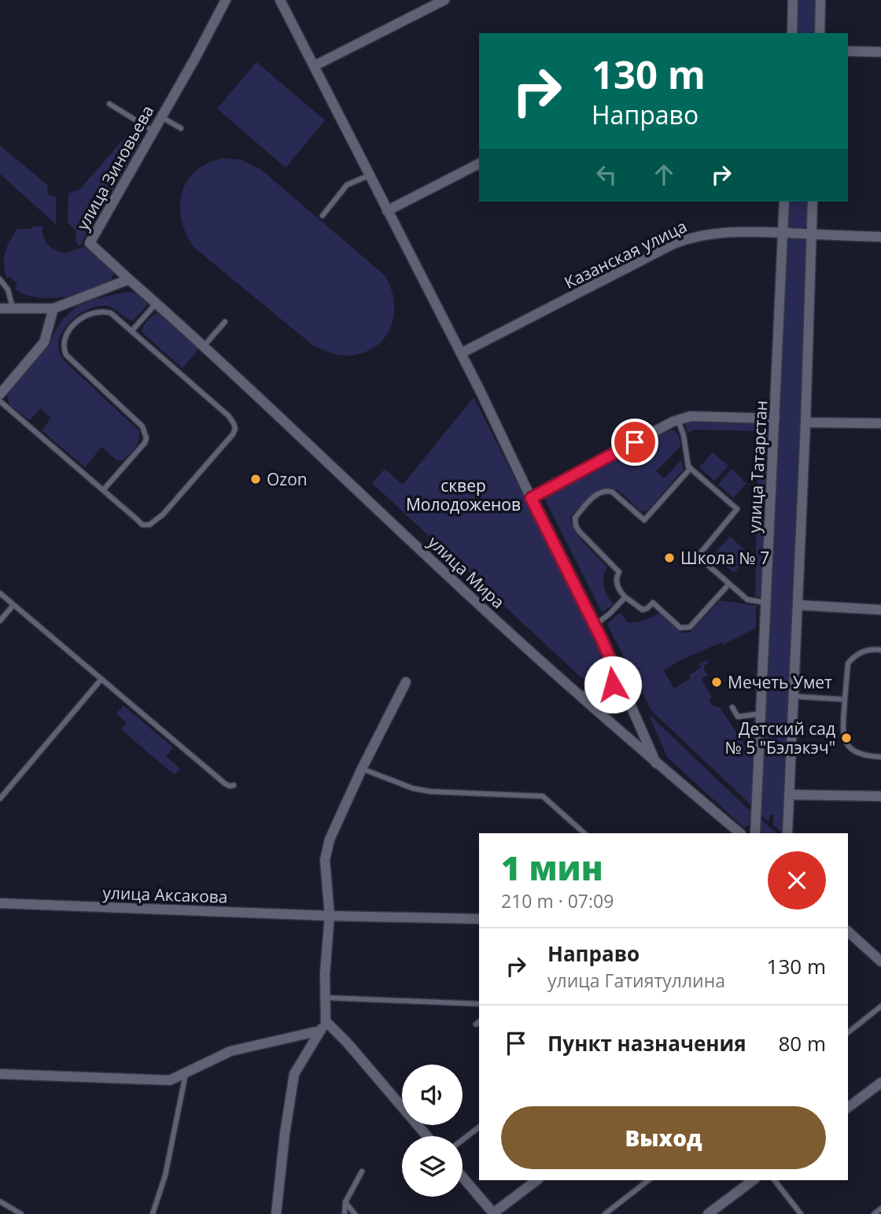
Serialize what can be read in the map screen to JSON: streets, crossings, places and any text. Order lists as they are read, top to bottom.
{
  "streets": {
    "street": [
      "улица Зиновьева",
      "Казанская улица",
      "улица Татарстан",
      "улица Мира",
      "улица Аксакова"
    ]
  },
  "crossings": [
    ["улица Зиновьева", "улица Мира"],
    ["Казанская улица", "улица Татарстан"]
  ],
  "parks": ["сквер Молодоженов"],
  "places": [
    "Ozon",
    "Школа № 7",
    "Мечеть Умет",
    "Детский сад № 5 \"Бэлэкэч\""
  ],
  "page": {
    "turn": ["130 m", "Направо"],
    "heading": ["1 мин", "210 m · 07:09"],
    "list": [
      {
        "name": "Направо",
        "note": "улица Гатиятуллина",
        "value": "130 m"
      },
      {
        "name": "Пункт назначения",
        "value": "80 m"
      }
    ],
    "buttons": "Выход"
  }
}
